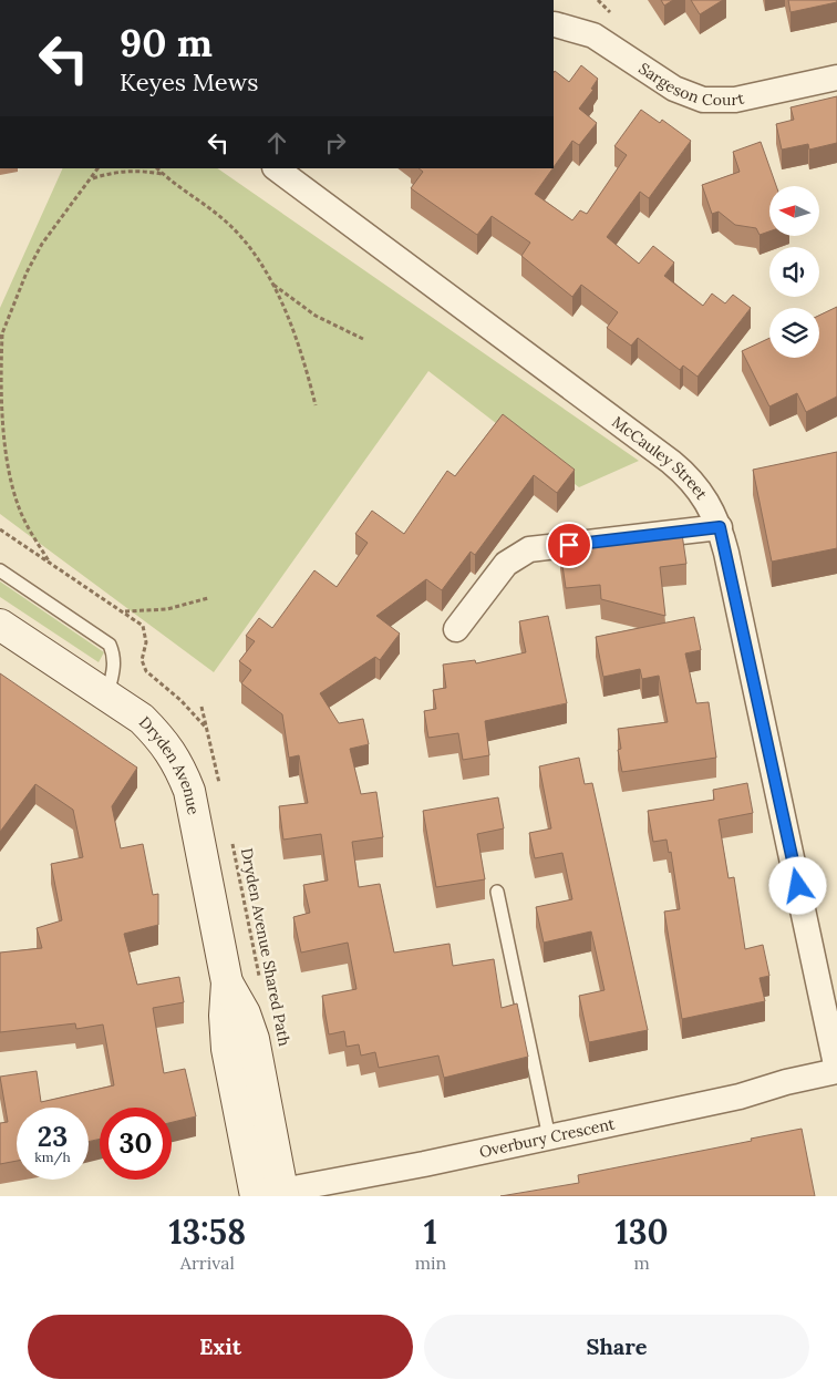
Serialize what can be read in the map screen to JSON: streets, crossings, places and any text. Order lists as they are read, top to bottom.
{
  "streets": {
    "street": [
      "Sargeson Court",
      "McCauley Street",
      "Dryden Avenue",
      "Overbury Crescent"
    ],
    "path": ["Dryden Avenue Shared Path"]
  },
  "crossings": [
    ["McCauley Street", "Overbury Crescent"],
    ["Dryden Avenue", "Overbury Crescent"]
  ],
  "north": "left",
  "page": {
    "turn": ["90 m", "Keyes Mews"],
    "speed": "23 km/h",
    "limit": "30",
    "eta": [
      "13:58",
      "Arrival",
      "1",
      "min",
      "130",
      "m"
    ],
    "buttons": ["Exit", "Share"]
  }
}
